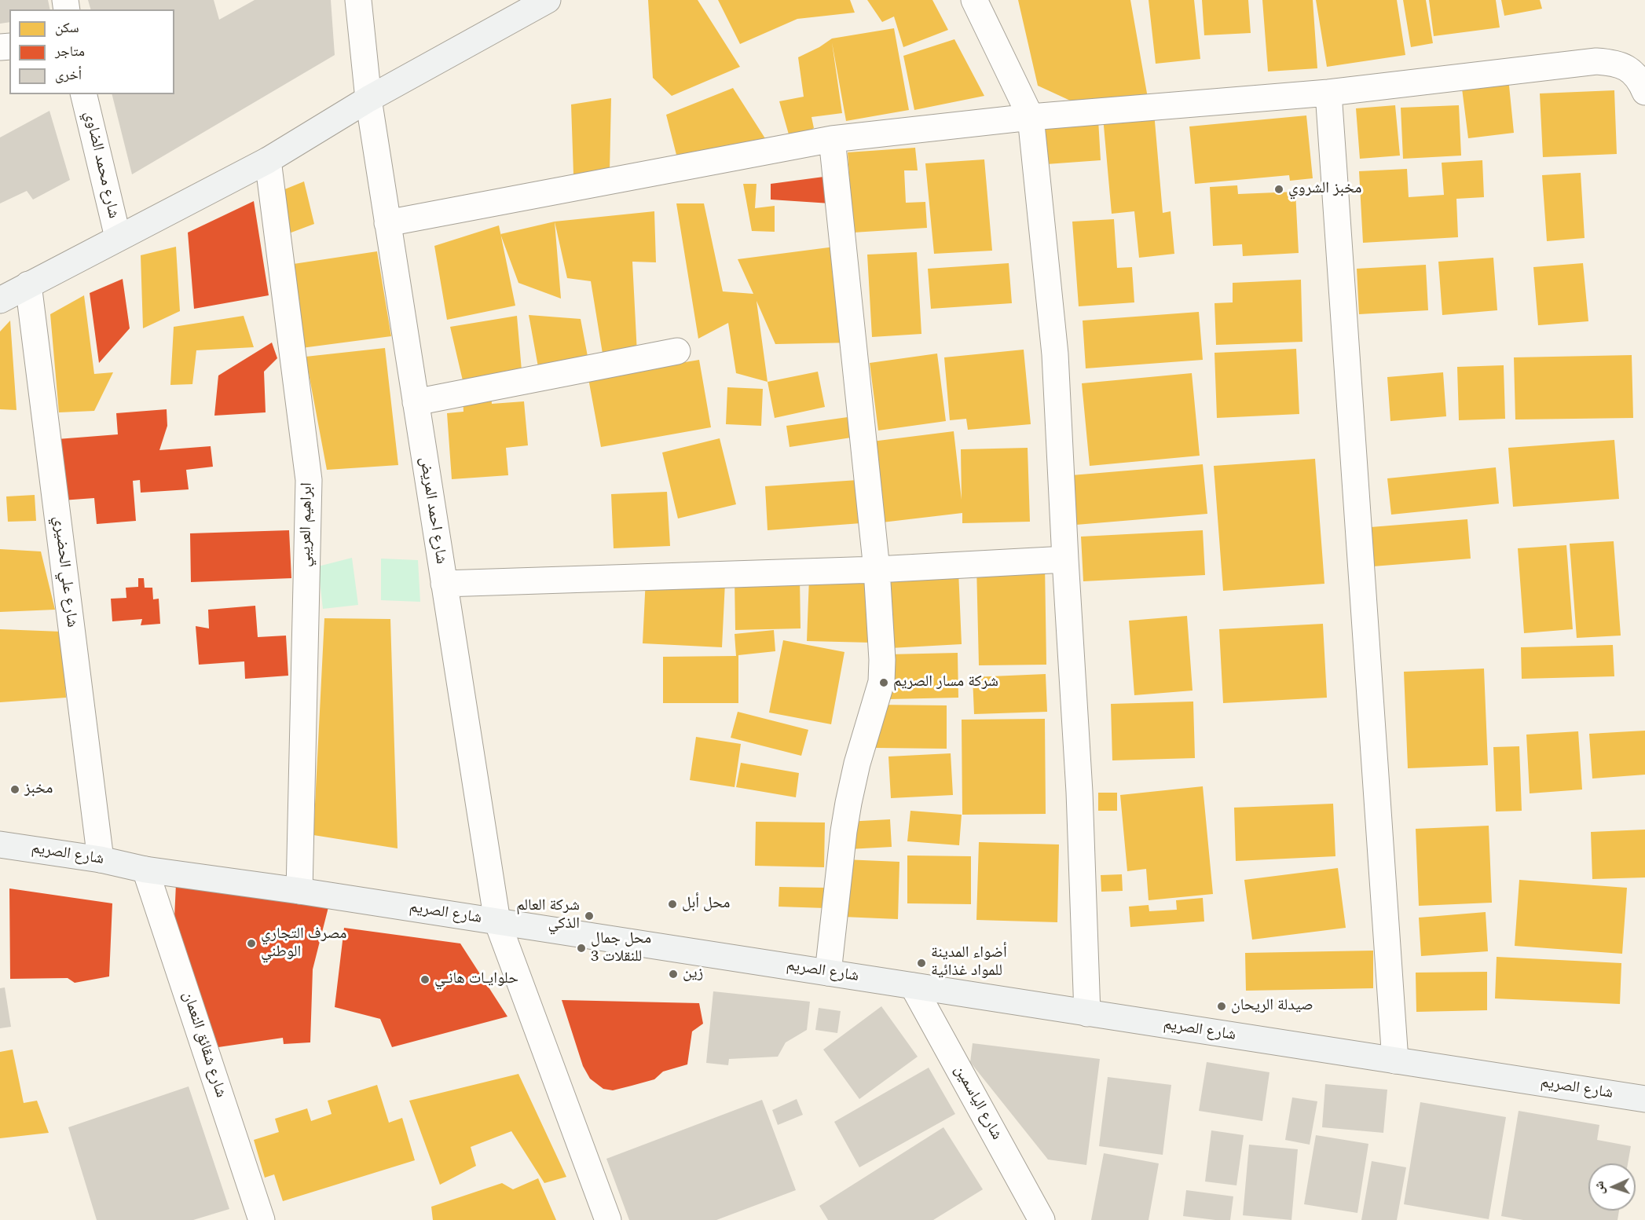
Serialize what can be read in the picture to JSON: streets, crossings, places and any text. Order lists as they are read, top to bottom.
{
  "streets": {
    "street": [
      "شارع محمد الضاوي",
      "شارع احمد المريض",
      "ابراهيم العريبي",
      "شارع علي الحضيري",
      "شارع الصريم",
      "شارع شقائق النعمان",
      "شارع الياسمين"
    ]
  },
  "crossings": [
    ["شارع احمد المريض", "شارع الصريم"],
    ["ابراهيم العريبي", "شارع الصريم"],
    ["شارع علي الحضيري", "شارع الصريم"],
    ["شارع الصريم", "شارع شقائق النعمان"],
    ["شارع الصريم", "شارع الياسمين"]
  ],
  "places": [
    "مخبز الشروي",
    "شركة مسار الصريم",
    "مخبز",
    "محل أبل",
    "شركة العالم الذكي",
    "مصرف التجاري الوطني",
    "محل جمال 3 للنقلات",
    "أضواء المدينة للمواد غذائية",
    "زين",
    "حلوايـات هانـي",
    "صيدلة الريحان"
  ],
  "legend": ["سكن", "متاجر", "أخرى"],
  "north": "left"
}
